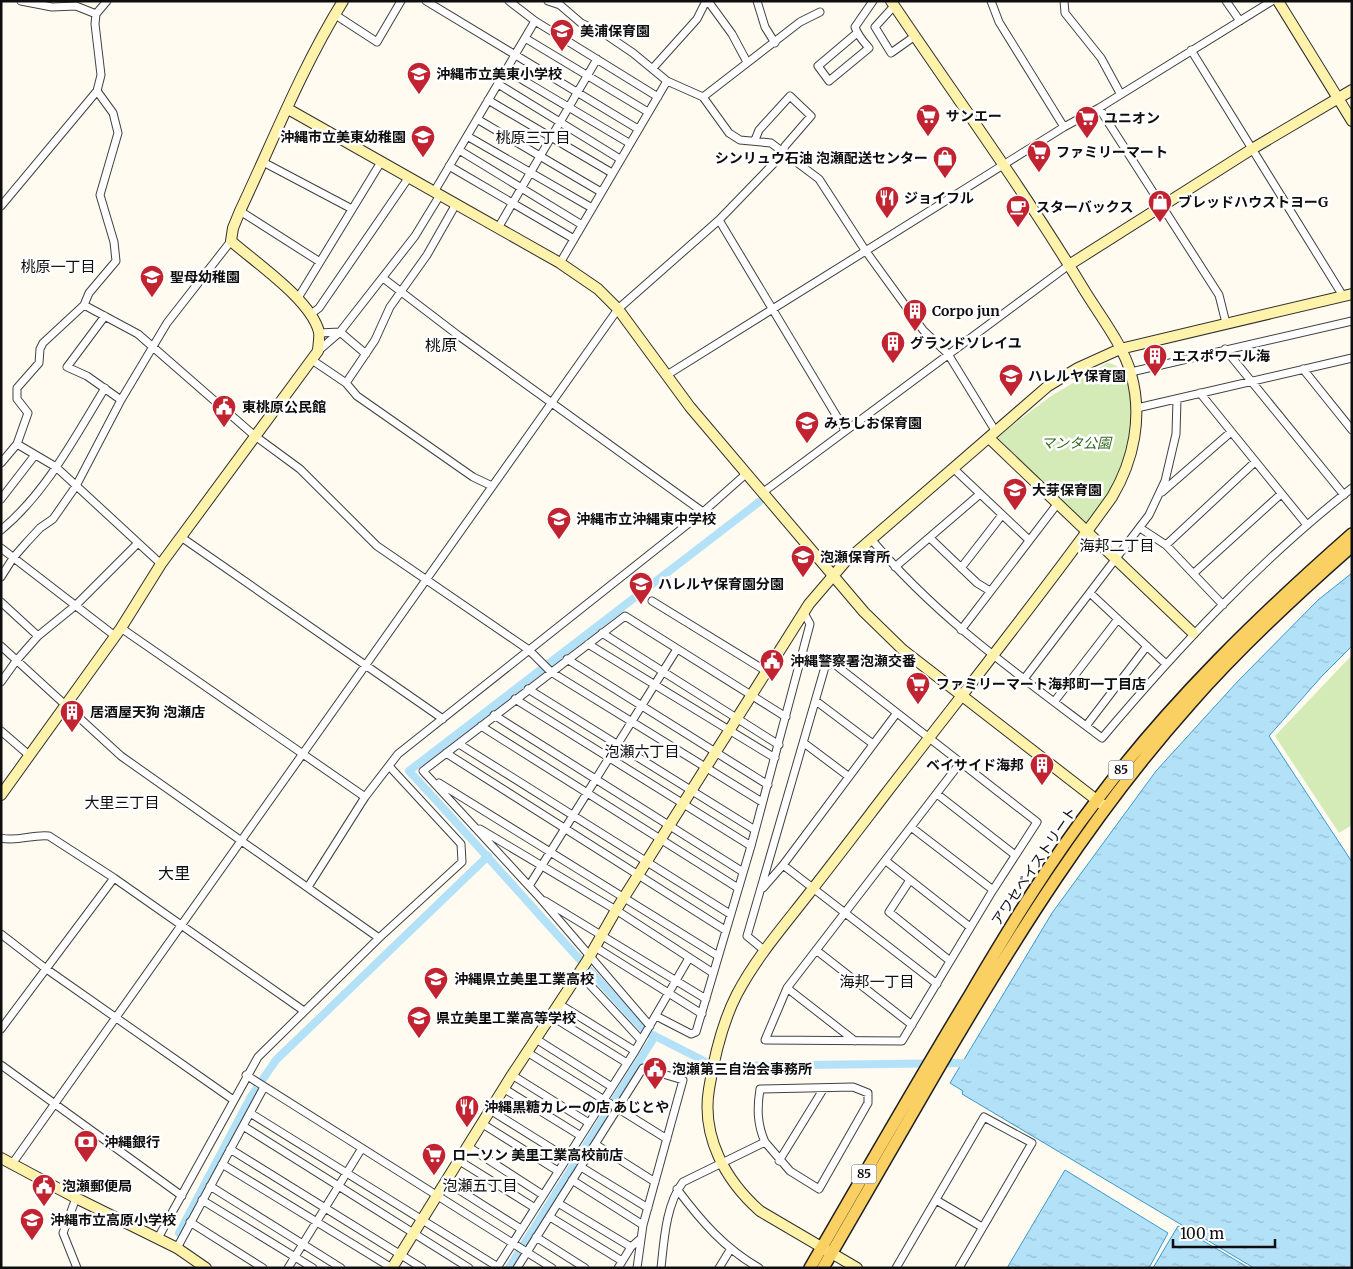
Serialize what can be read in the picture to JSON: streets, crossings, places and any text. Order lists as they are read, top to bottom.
{
  "streets": {
    "main road": ["85", "アワセベイストリート"]
  },
  "districts": [
    "桃原三丁目",
    "桃原一丁目",
    "桃原",
    "海邦二丁目",
    "泡瀬六丁目",
    "大里三丁目",
    "大里",
    "海邦一丁目",
    "泡瀬五丁目"
  ],
  "parks": ["マンタ公園"],
  "places": {
    "school or university": [
      "美浦保育園",
      "沖縄市立美東小学校",
      "沖縄市立美東幼稚園",
      "聖母幼稚園",
      "ハレルヤ保育園",
      "みちしお保育園",
      "大芽保育園",
      "沖縄市立沖縄東中学校",
      "泡瀬保育所",
      "ハレルヤ保育園分園",
      "沖縄県立美里工業高校",
      "県立美里工業高等学校",
      "沖縄市立高原小学校"
    ],
    "supermarket": [
      "サンエー",
      "ユニオン",
      "ファミリーマート",
      "ファミリーマート海邦町一丁目店",
      "ローソン 美里工業高校前店"
    ],
    "shop": ["シンリュウ石油 泡瀬配送センター", "ブレッドハウストヨーG"],
    "restaurant": ["ジョイフル", "沖縄黒糖カレーの店 あじとや"],
    "cafe": ["スターバックス"],
    "building": [
      "Corpo jun",
      "グランドソレイユ",
      "エスポワール海",
      "居酒屋天狗 泡瀬店",
      "ベイサイド海邦"
    ],
    "public building": [
      "東桃原公民館",
      "沖縄警察署泡瀬交番",
      "泡瀬第三自治会事務所",
      "泡瀬郵便局"
    ],
    "bank": ["沖縄銀行"]
  },
  "scale_bar": "100 m"
}
